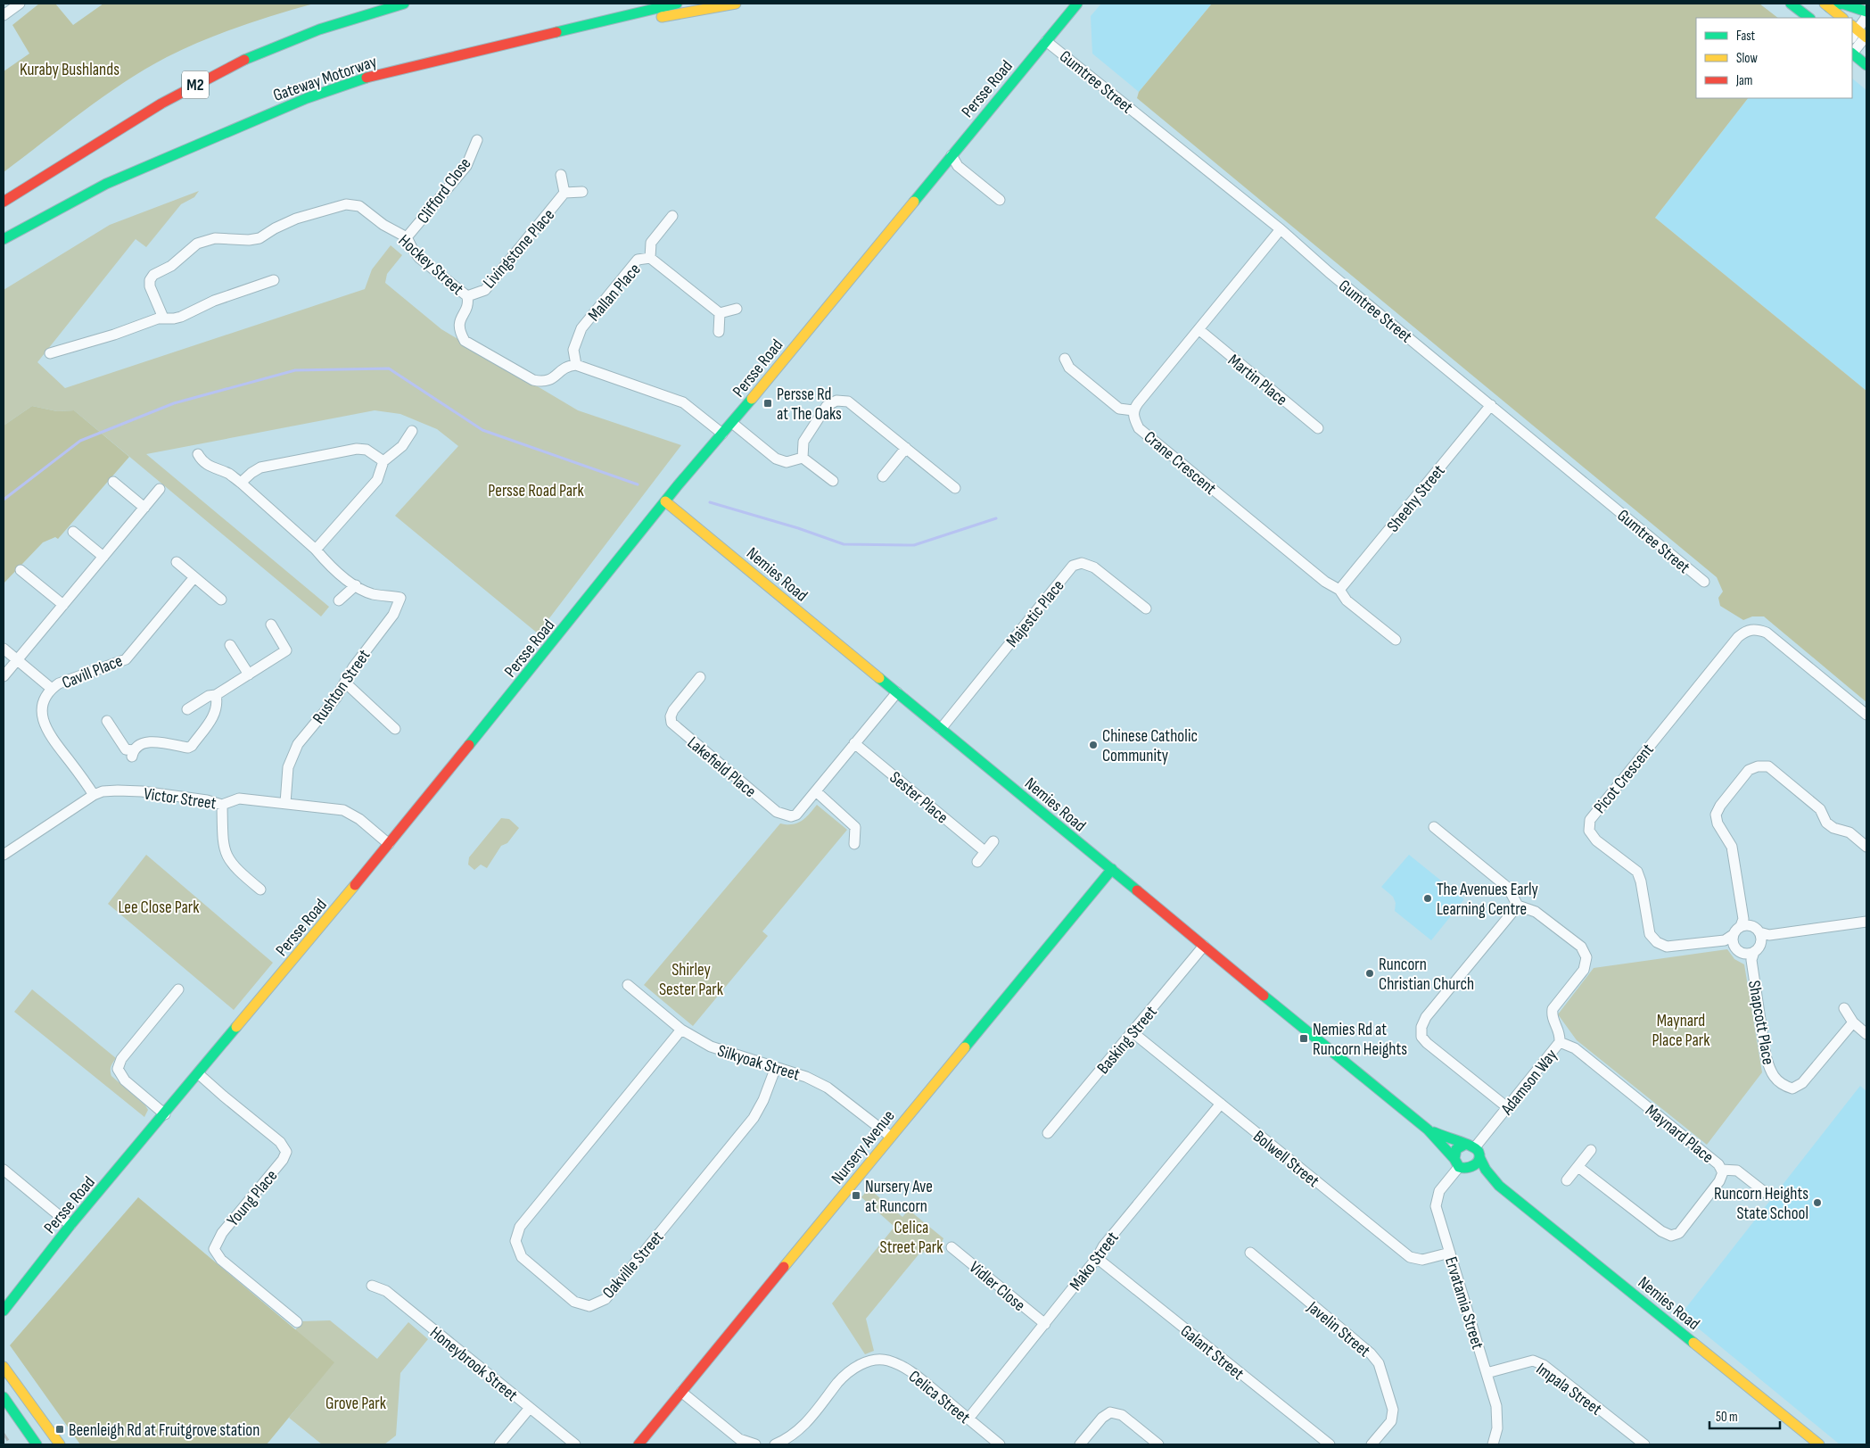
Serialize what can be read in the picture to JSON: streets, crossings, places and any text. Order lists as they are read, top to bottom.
{
  "streets": {
    "main road": [
      "Gateway Motorway",
      "M2",
      "Persse Road",
      "Nemies Road",
      "Nursery Avenue"
    ],
    "street": [
      "Gumtree Street",
      "Clifford Close",
      "Livingstone Place",
      "Hockey Street",
      "Mallan Place",
      "Martin Place",
      "Crane Crescent",
      "Sheehy Street",
      "Majestic Place",
      "Cavill Place",
      "Rushton Street",
      "Lakefield Place",
      "Picot Crescent",
      "Sester Place",
      "Victor Street",
      "Shapcott Place",
      "Basking Street",
      "Silkyoak Street",
      "Adamson Way",
      "Maynard Place",
      "Bolwell Street",
      "Young Place",
      "Mako Street",
      "Oakville Street",
      "Vidler Close",
      "Ervatamia Street",
      "Javelin Street",
      "Galant Street",
      "Honeybrook Street",
      "Impala Street",
      "Celica Street"
    ]
  },
  "crossings": [
    ["Gumtree Street", "Persse Road"],
    ["Gumtree Street", "Sheehy Street"],
    ["Persse Road", "Nemies Road"],
    ["Persse Road", "Victor Street"],
    ["Persse Road", "Young Place"],
    ["Clifford Close", "Hockey Street"],
    ["Livingstone Place", "Hockey Street"],
    ["Hockey Street", "Mallan Place"],
    ["Crane Crescent", "Sheehy Street"],
    ["Nemies Road", "Majestic Place"],
    ["Nemies Road", "Lakefield Place"],
    ["Nemies Road", "Basking Street"],
    ["Nemies Road", "Adamson Way"],
    ["Nemies Road", "Nursery Avenue"],
    ["Nemies Road", "Ervatamia Street"],
    ["Cavill Place", "Victor Street"],
    ["Rushton Street", "Victor Street"],
    ["Lakefield Place", "Sester Place"],
    ["Picot Crescent", "Shapcott Place"],
    ["Basking Street", "Bolwell Street"],
    ["Silkyoak Street", "Nursery Avenue"],
    ["Silkyoak Street", "Oakville Street"],
    ["Adamson Way", "Maynard Place"],
    ["Bolwell Street", "Mako Street"],
    ["Bolwell Street", "Ervatamia Street"],
    ["Mako Street", "Vidler Close"],
    ["Mako Street", "Galant Street"],
    ["Mako Street", "Celica Street"],
    ["Ervatamia Street", "Impala Street"]
  ],
  "parks": [
    "Kuraby Bushlands",
    "Persse Road Park",
    "Lee Close Park",
    "Shirley Sester Park",
    "Maynard Place Park",
    "Celica Street Park",
    "Grove Park"
  ],
  "places": {
    "transit": [
      "Persse Rd at The Oaks",
      "Nemies Rd at Runcorn Heights",
      "Nursery Ave at Runcorn",
      "Beenleigh Rd at Fruitgrove station"
    ],
    "other": [
      "Chinese Catholic Community",
      "The Avenues Early Learning Centre",
      "Runcorn Christian Church",
      "Runcorn Heights State School"
    ]
  },
  "legend": ["Fast", "Slow", "Jam"],
  "scale_bar": "50 m"
}
